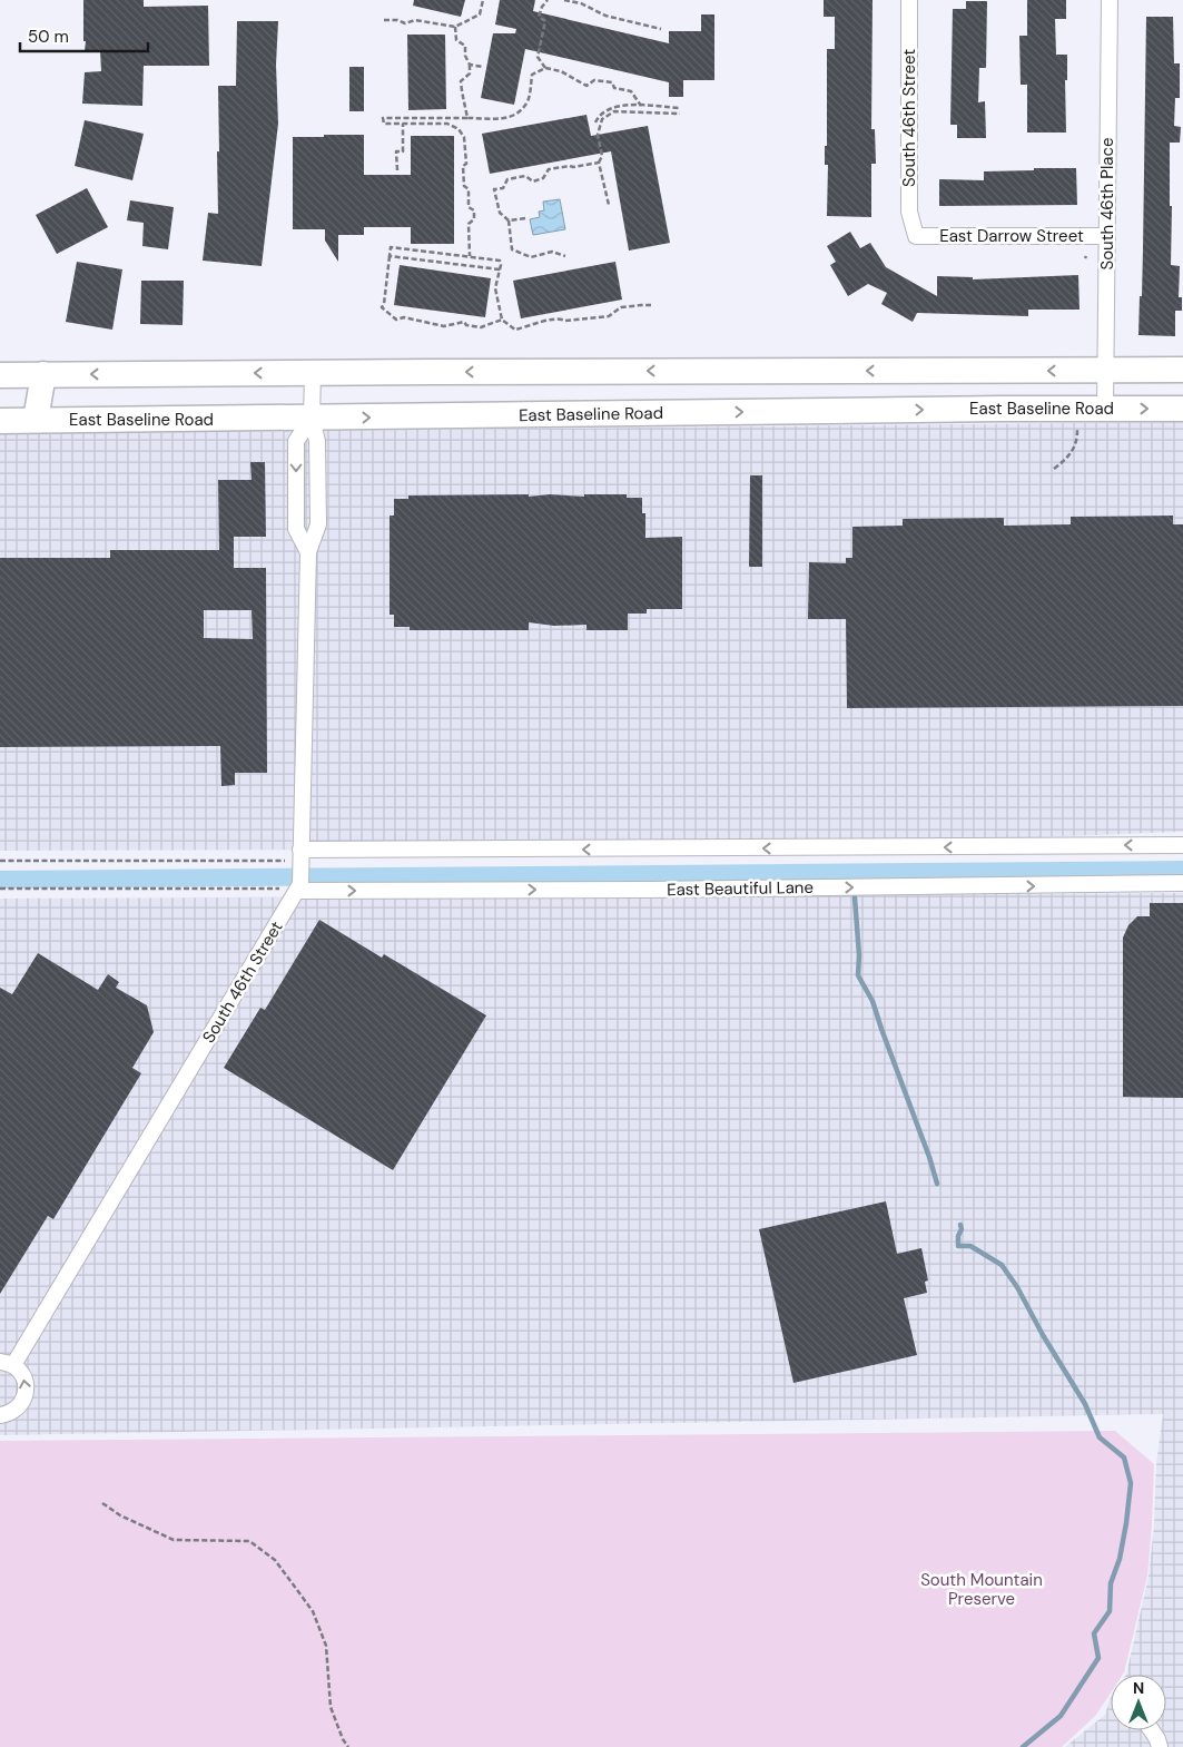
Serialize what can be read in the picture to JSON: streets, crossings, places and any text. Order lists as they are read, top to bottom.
{
  "streets": {
    "main road": ["East Baseline Road"],
    "street": [
      "South 46th Street",
      "South 46th Place",
      "East Darrow Street",
      "East Beautiful Lane"
    ]
  },
  "crossings": [
    ["South 46th Street", "East Darrow Street"],
    ["South 46th Street", "East Baseline Road"],
    ["South 46th Street", "East Beautiful Lane"],
    ["South 46th Place", "East Darrow Street"],
    ["South 46th Place", "East Baseline Road"]
  ],
  "parks": ["South Mountain Preserve"],
  "scale_bar": "50 m",
  "north": "top"
}
